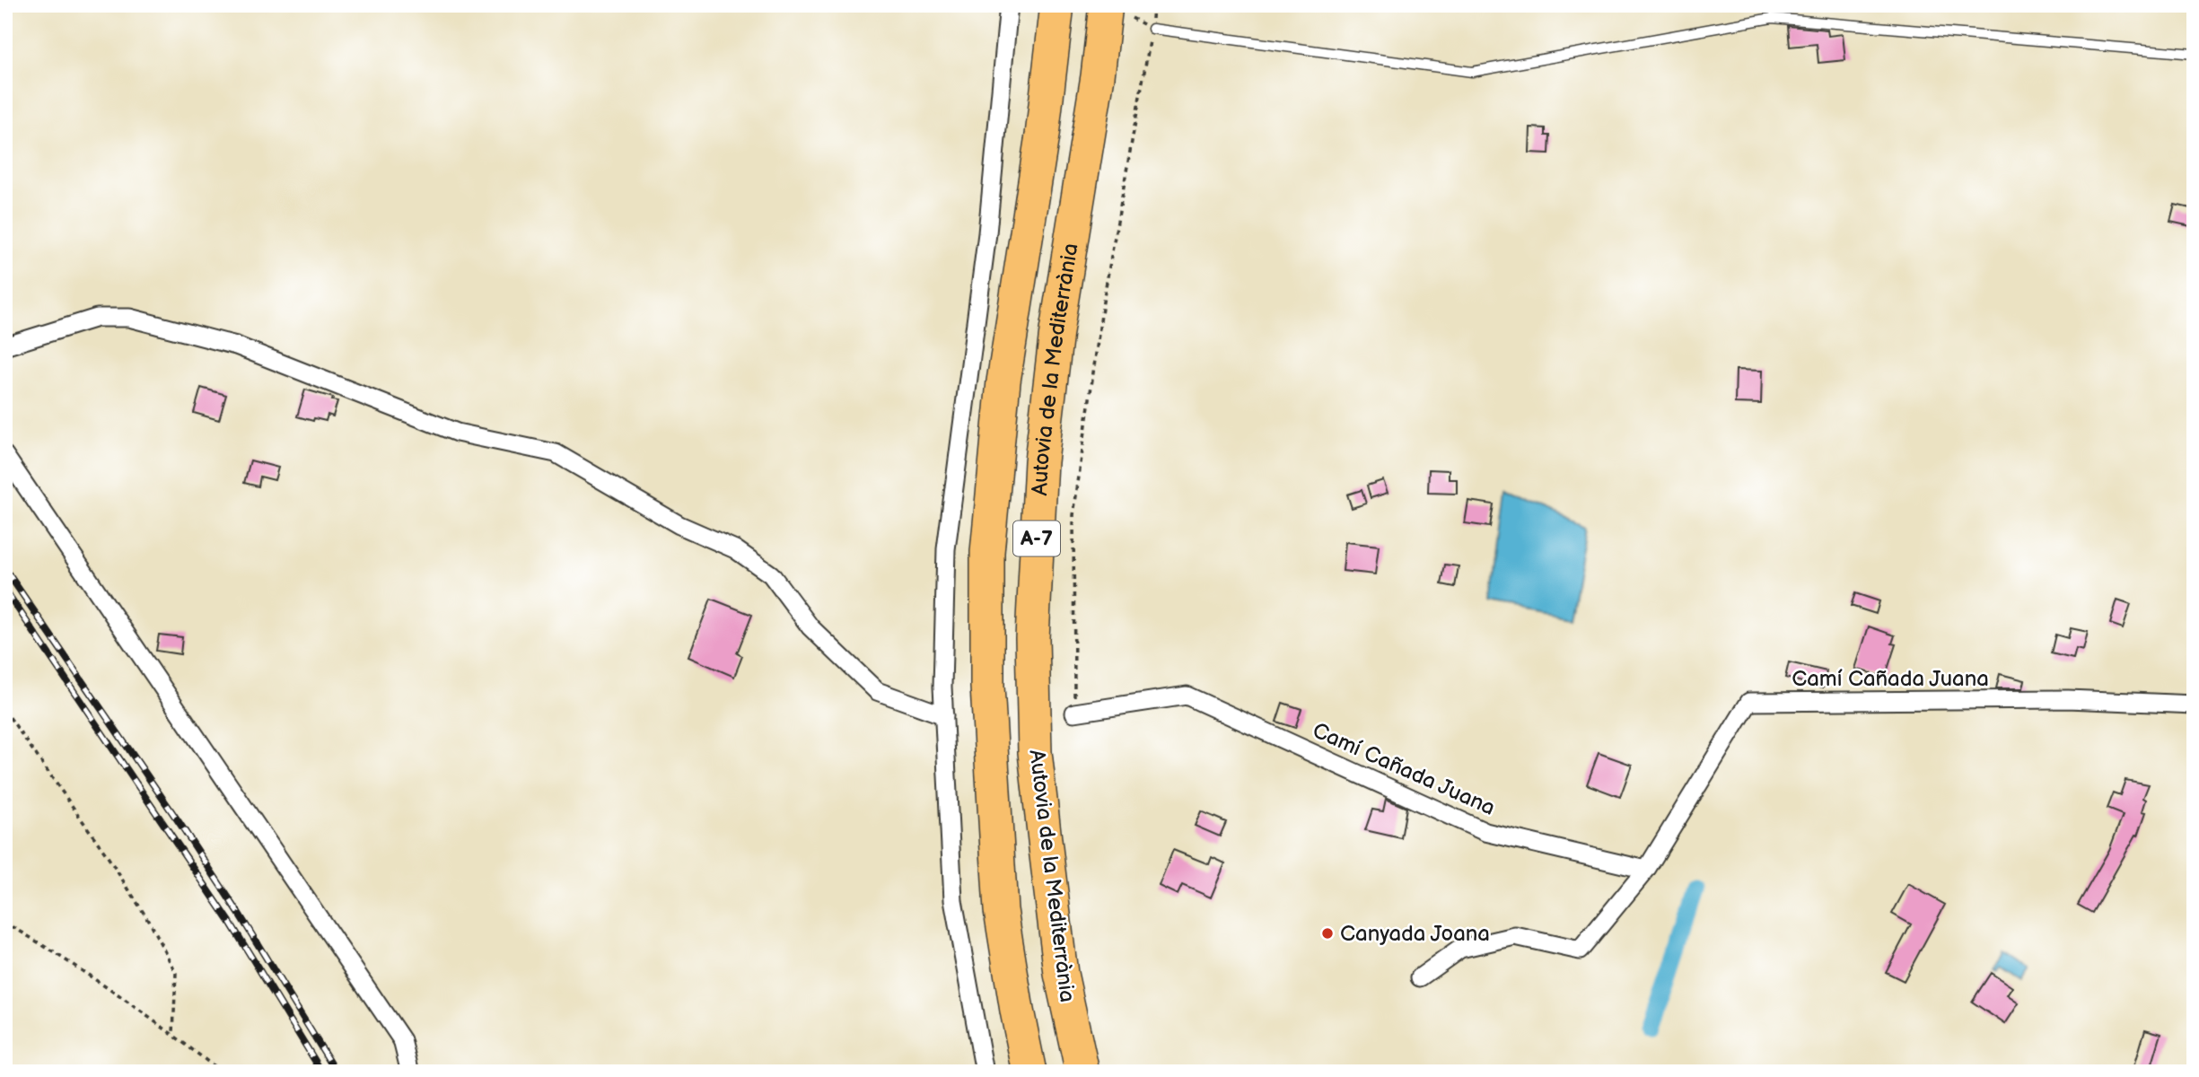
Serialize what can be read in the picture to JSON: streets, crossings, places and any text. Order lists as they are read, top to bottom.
{
  "streets": {
    "highway": ["Autovia de la Mediterrània", "A-7"],
    "street": ["Camí Cañada Juana"]
  },
  "places": ["Canyada Joana"]
}
